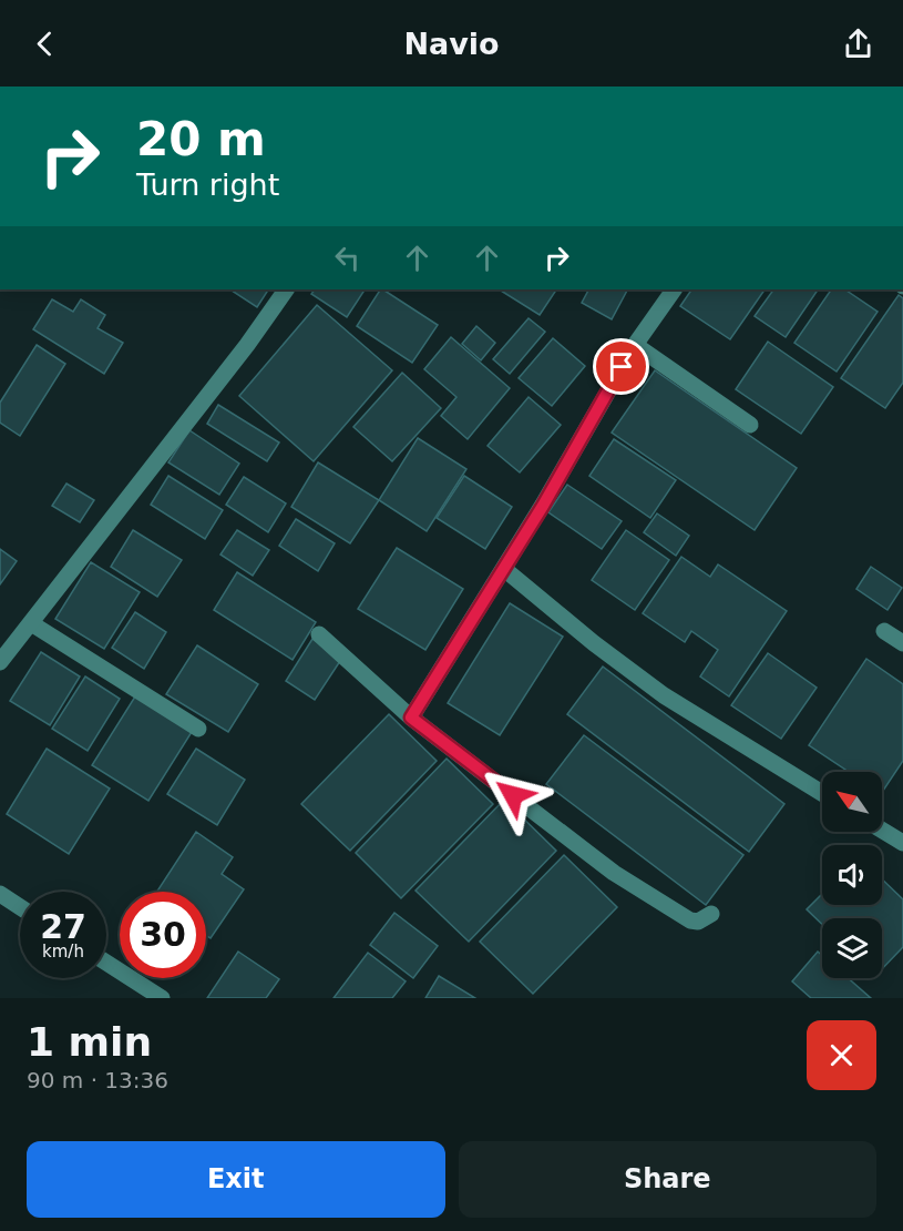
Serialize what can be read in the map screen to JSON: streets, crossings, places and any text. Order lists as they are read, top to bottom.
{
  "north": "top left",
  "page": {
    "header": "Navio",
    "turn": ["20 m", "Turn right"],
    "speed": "27 km/h",
    "limit": "30",
    "heading": ["1 min", "90 m · 13:36"],
    "buttons": ["Exit", "Share"]
  }
}
